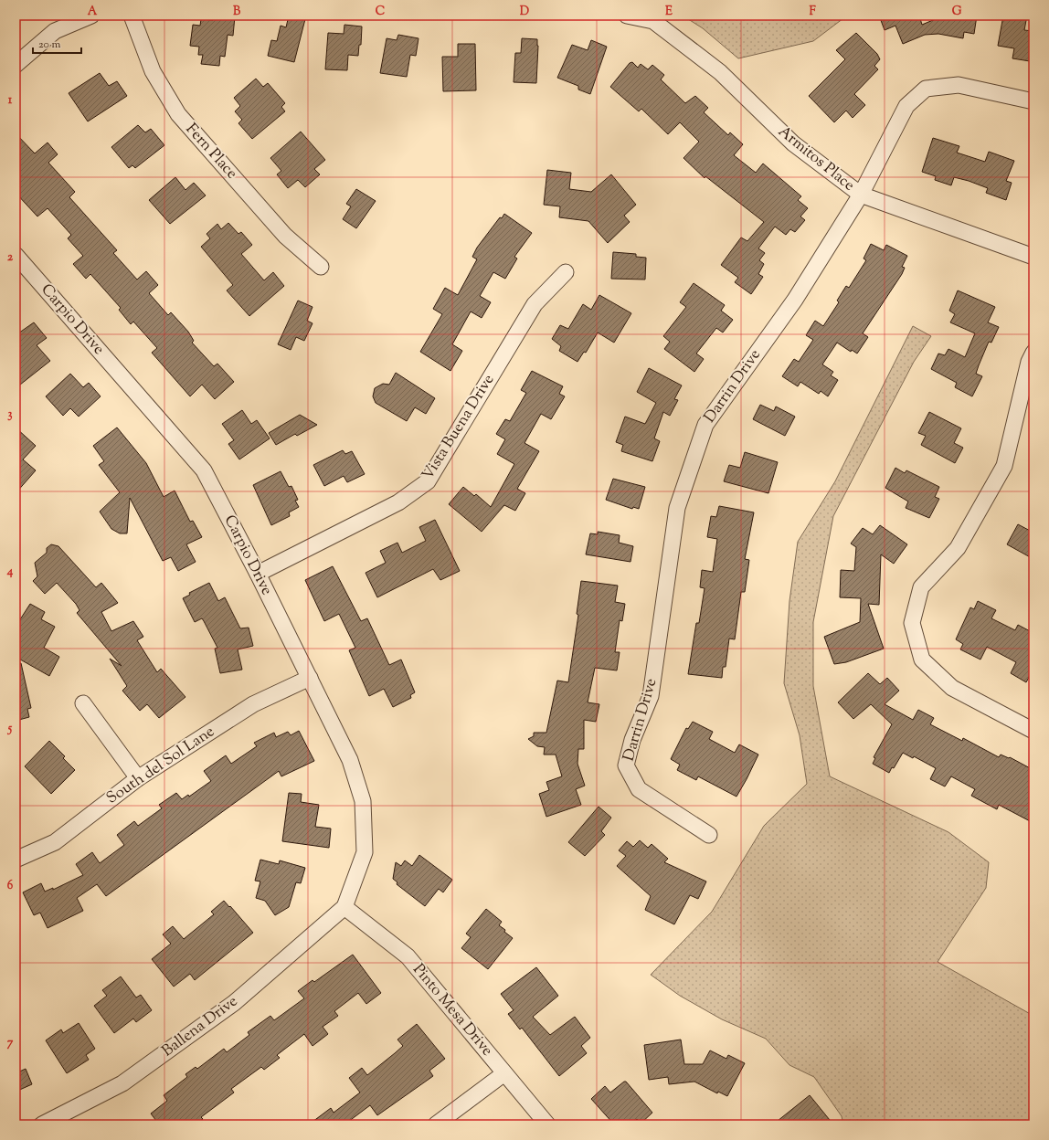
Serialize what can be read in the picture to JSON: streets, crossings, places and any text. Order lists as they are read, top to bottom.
{
  "streets": {
    "street": [
      "Fern Place",
      "Armitos Place",
      "Carpio Drive",
      "Darrin Drive",
      "Vista Buena Drive",
      "South del Sol Lane",
      "Pinto Mesa Drive",
      "Ballena Drive"
    ]
  },
  "crossings": [
    ["Armitos Place", "Darrin Drive"],
    ["Carpio Drive", "Vista Buena Drive"],
    ["Carpio Drive", "South del Sol Lane"],
    ["Carpio Drive", "Pinto Mesa Drive"],
    ["Carpio Drive", "Ballena Drive"],
    ["Pinto Mesa Drive", "Ballena Drive"]
  ],
  "scale_bar": "20 m",
  "grid": {
    "columns": [
      "A",
      "B",
      "C",
      "D",
      "E",
      "F",
      "G"
    ],
    "rows": [
      "1",
      "2",
      "3",
      "4",
      "5",
      "6",
      "7"
    ]
  }
}
